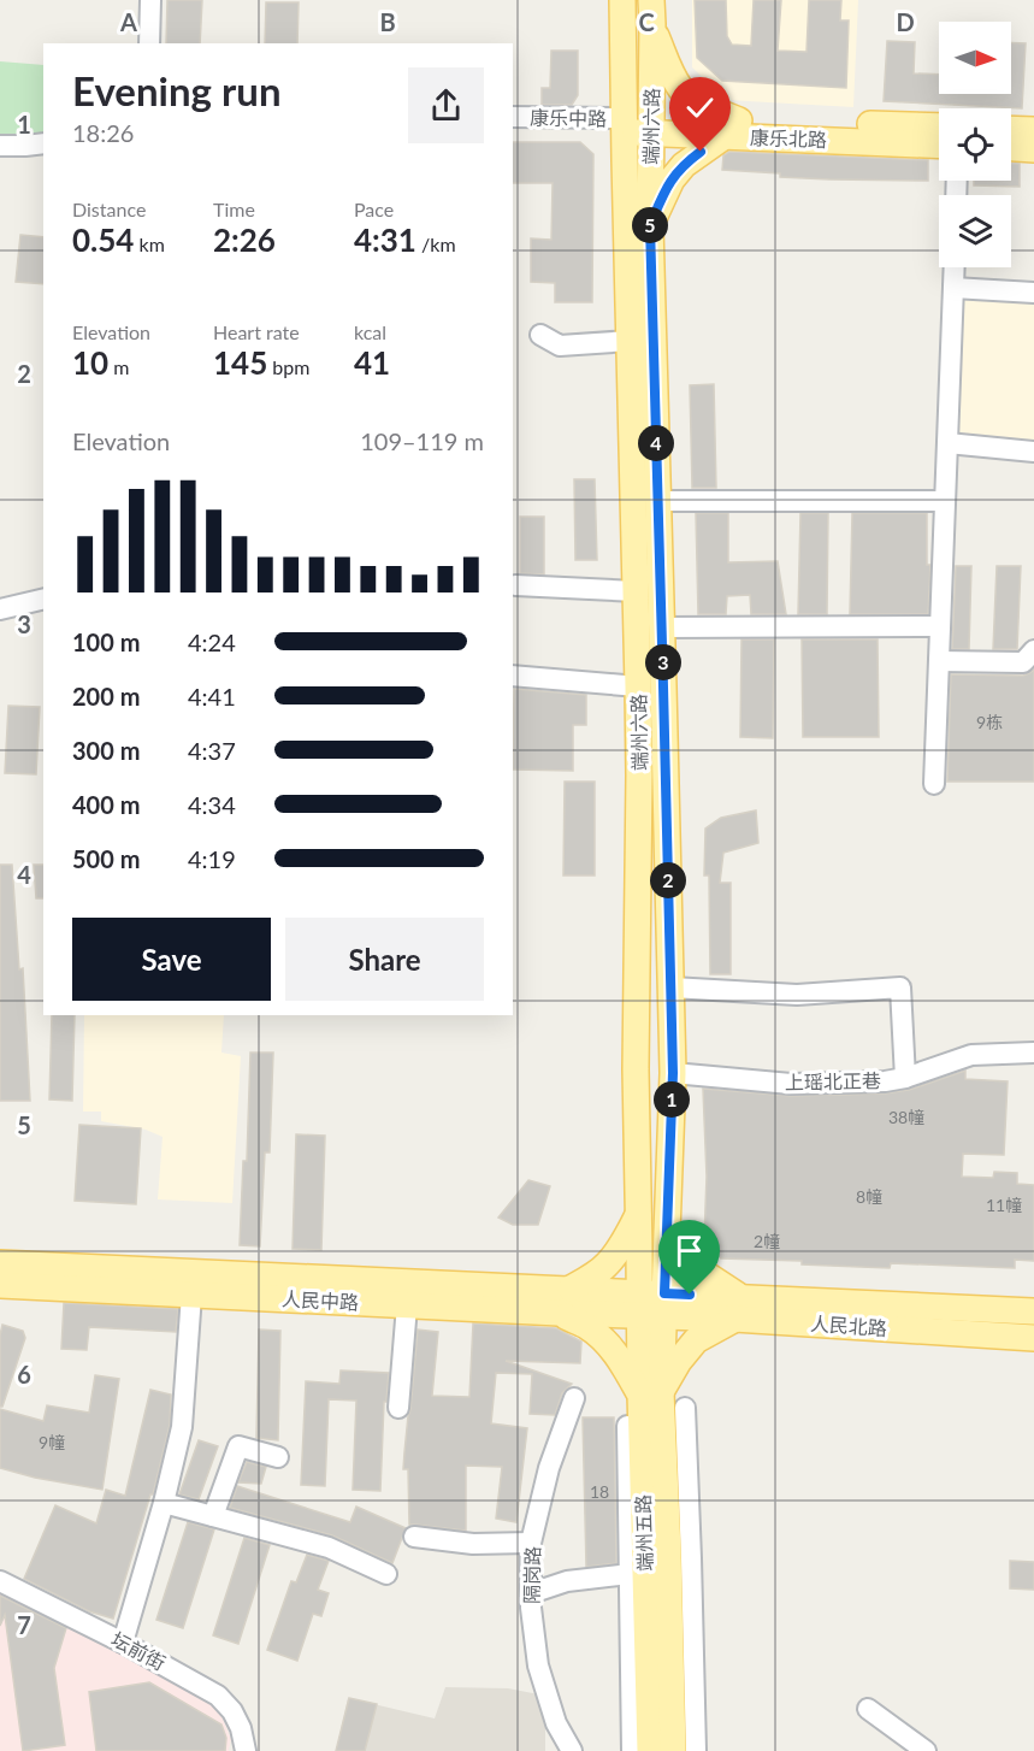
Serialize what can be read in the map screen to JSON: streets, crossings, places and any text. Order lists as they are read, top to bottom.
{
  "streets": {
    "main road": [
      "端州六路",
      "康乐北路",
      "人民中路",
      "人民北路",
      "端州五路"
    ],
    "street": [
      "康乐中路",
      "上瑶北正巷",
      "隔岗路",
      "坛前街"
    ]
  },
  "crossings": [
    ["康乐中路", "端州六路"],
    ["康乐中路", "康乐北路"],
    ["端州六路", "康乐北路"],
    ["端州六路", "上瑶北正巷"],
    ["端州六路", "人民中路"],
    ["端州六路", "人民北路"],
    ["端州六路", "端州五路"],
    ["人民中路", "人民北路"],
    ["人民中路", "端州五路"],
    ["人民北路", "端州五路"]
  ],
  "house_numbers": [
    "9栋",
    "38幢",
    "8幢",
    "11幢",
    "2幢",
    "9幢",
    "18"
  ],
  "north": "right",
  "page": {
    "heading": ["Evening run", "18:26"],
    "stats": [
      ["Distance", "0.54 km"],
      ["Time", "2:26"],
      ["Pace", "4:31 /km"],
      ["Elevation", "10 m"],
      ["Heart rate", "145 bpm"],
      ["kcal", "41"]
    ],
    "pins": [
      "5",
      "4",
      "3",
      "2",
      "1"
    ],
    "chart": ["Elevation", "109–119 m"],
    "list": [
      {
        "name": "100 m",
        "note": "4:24"
      },
      {
        "name": "200 m",
        "note": "4:41"
      },
      {
        "name": "300 m",
        "note": "4:37"
      },
      {
        "name": "400 m",
        "note": "4:34"
      },
      {
        "name": "500 m",
        "note": "4:19"
      }
    ],
    "buttons": ["Save", "Share"]
  },
  "grid": {
    "columns": [
      "A",
      "B",
      "C",
      "D"
    ],
    "rows": [
      "1",
      "2",
      "3",
      "4",
      "5",
      "6",
      "7"
    ]
  }
}
